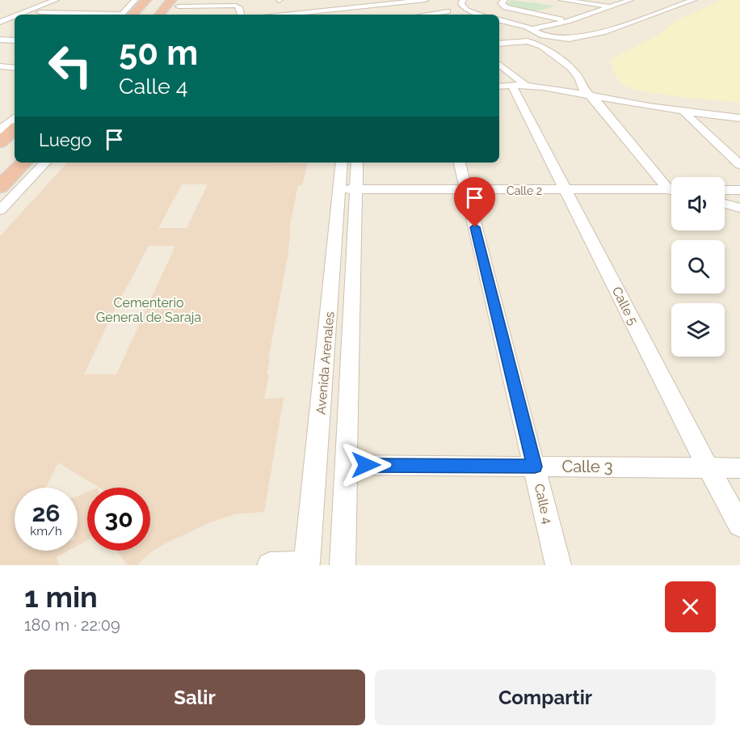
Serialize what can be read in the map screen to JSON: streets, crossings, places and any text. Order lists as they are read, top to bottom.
{
  "streets": {
    "street": [
      "Calle 2",
      "Calle 5",
      "Avenida Arenales",
      "Calle 3",
      "Calle 4"
    ]
  },
  "crossings": [
    ["Calle 2", "Calle 5"],
    ["Calle 2", "Avenida Arenales"],
    ["Calle 2", "Calle 4"],
    ["Calle 5", "Calle 3"],
    ["Avenida Arenales", "Calle 3"],
    ["Calle 3", "Calle 4"]
  ],
  "parks": ["Cementerio General de Saraja"],
  "page": {
    "turn": ["50 m", "Calle 4"],
    "then": "Luego",
    "speed": "26 km/h",
    "limit": "30",
    "heading": ["1 min", "180 m · 22:09"],
    "buttons": ["Salir", "Compartir"]
  }
}
